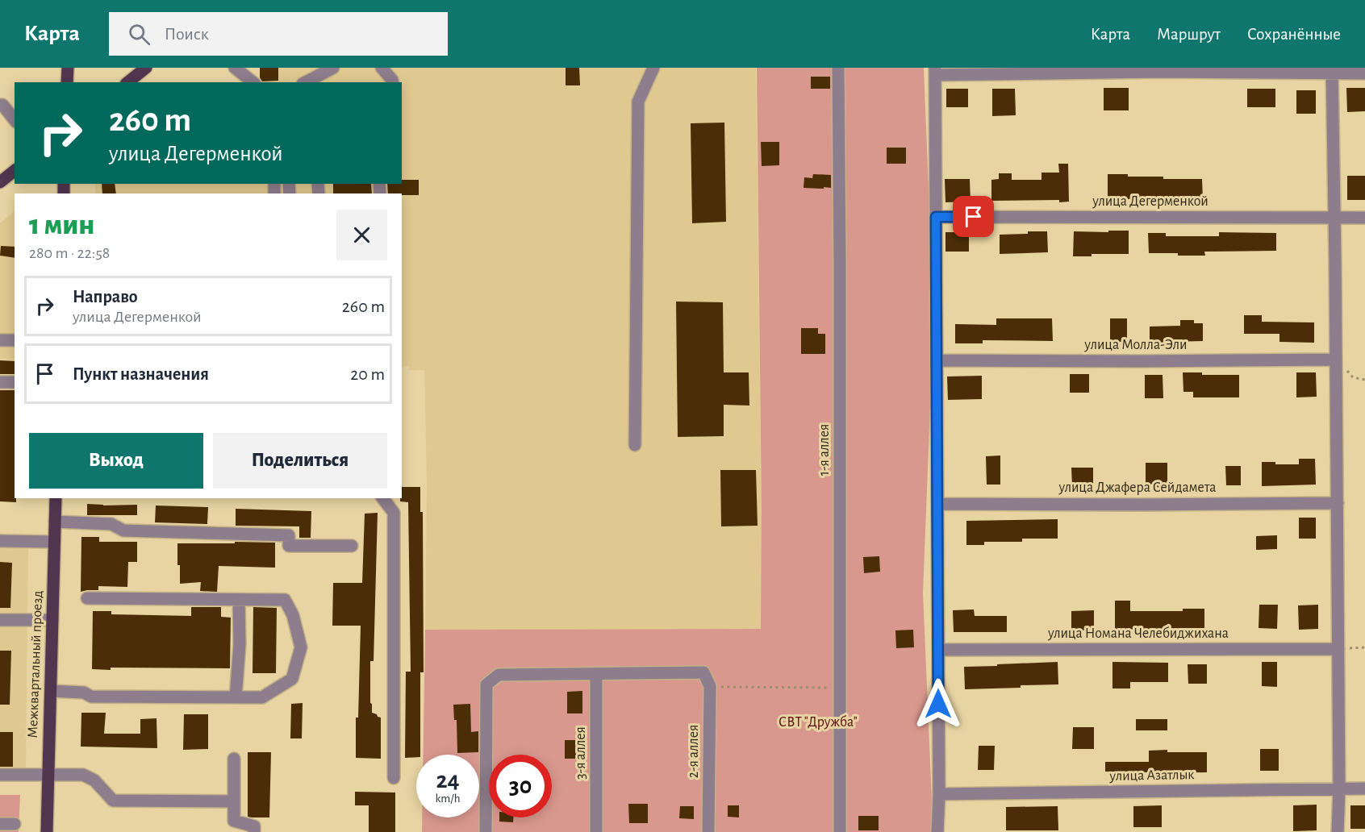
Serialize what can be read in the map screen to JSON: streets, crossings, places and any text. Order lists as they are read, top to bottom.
{
  "streets": {
    "main road": ["Межквартальный проезд"],
    "street": [
      "улица Дегерменкой",
      "улица Молла-Эли",
      "1-я аллея",
      "улица Джафера Сейдамета",
      "улица Номана Челебиджихана",
      "2-я аллея",
      "3-я аллея",
      "улица Азатлык"
    ]
  },
  "crossings": [
    ["2-я аллея", "3-я аллея"]
  ],
  "parks": ["СВТ \"Дружба\""],
  "page": {
    "header": "Карта",
    "search": "Поиск",
    "nav": ["Карта", "Маршрут", "Сохранённые"],
    "turn": ["260 m", "улица Дегерменкой"],
    "heading": ["1 мин", "280 m · 22:58"],
    "list": [
      {
        "name": "Направо",
        "note": "улица Дегерменкой",
        "value": "260 m"
      },
      {
        "name": "Пункт назначения",
        "value": "20 m"
      }
    ],
    "buttons": ["Выход", "Поделиться"],
    "speed": "24 km/h",
    "limit": "30"
  }
}
